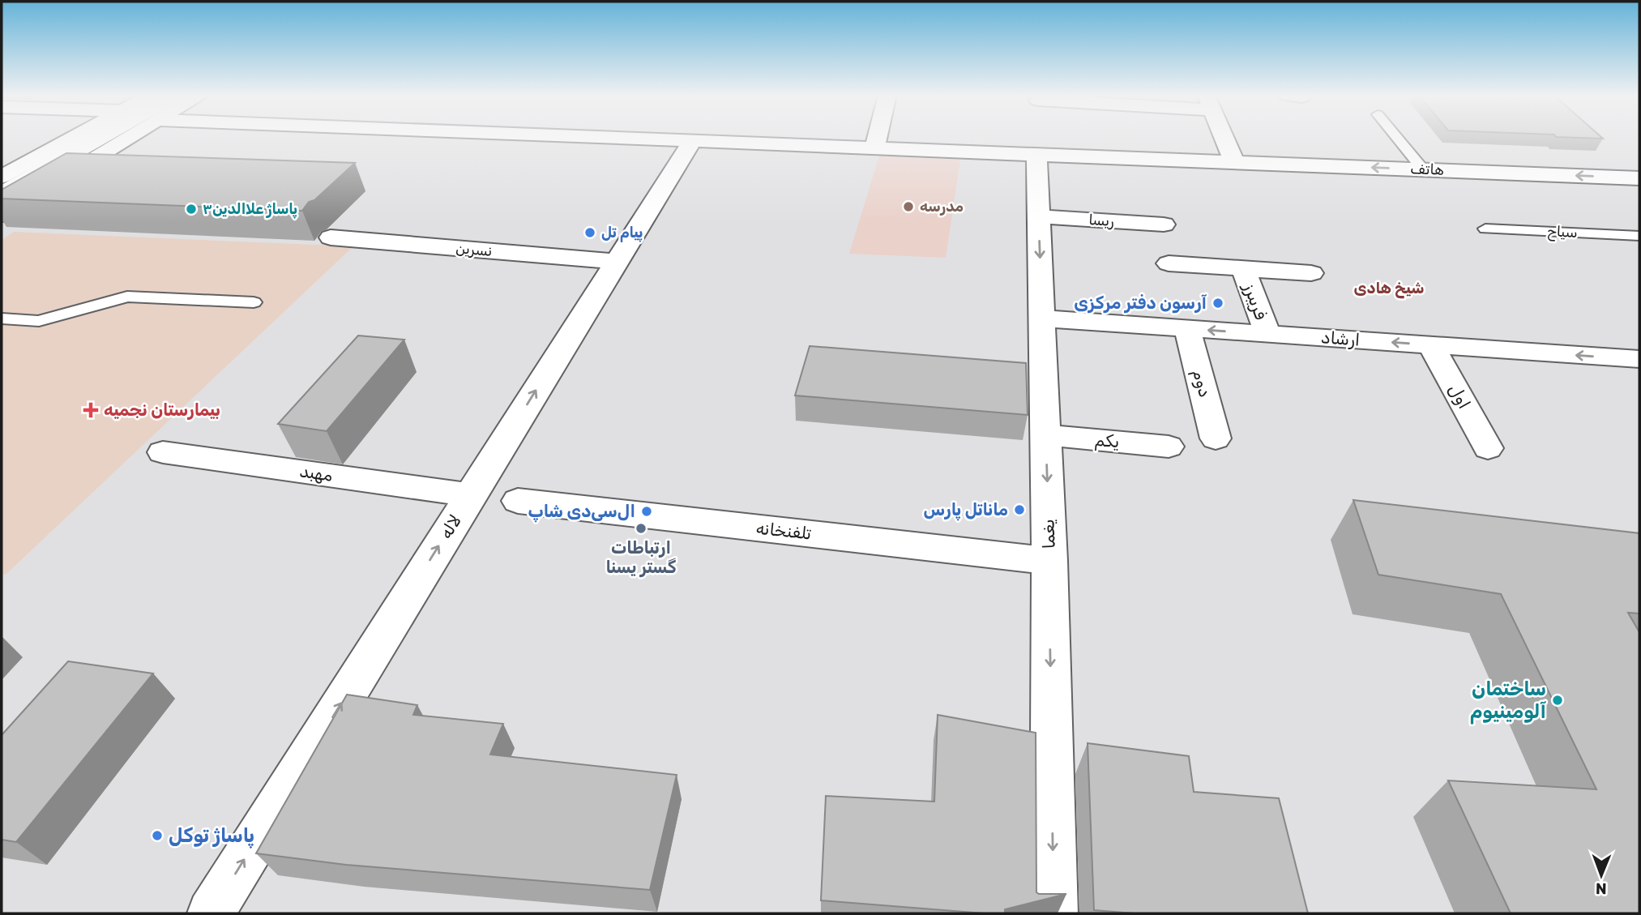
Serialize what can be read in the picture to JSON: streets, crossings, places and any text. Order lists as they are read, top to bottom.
{
  "streets": {
    "street": [
      "هاتف",
      "ریسا",
      "نسرین",
      "فریبرز",
      "ارشاد",
      "دوم",
      "اول",
      "یکم",
      "مهبد",
      "لاله",
      "تلفنخانه",
      "یغما"
    ],
    "lane": ["سیاح"]
  },
  "crossings": [
    ["هاتف", "لاله"],
    ["هاتف", "یغما"],
    ["ریسا", "یغما"],
    ["نسرین", "لاله"],
    ["فریبرز", "ارشاد"],
    ["ارشاد", "دوم"],
    ["ارشاد", "اول"],
    ["ارشاد", "یغما"],
    ["یکم", "یغما"],
    ["مهبد", "لاله"],
    ["تلفنخانه", "یغما"]
  ],
  "one_way": [
    "هاتف",
    "ارشاد",
    "لاله",
    "یغما"
  ],
  "districts": ["شیخ هادی"],
  "places": {
    "other": [
      "مدرسه",
      "پاساژ علاالدین۳",
      "پیام تل",
      "آرسون دفتر مرکزی",
      "ماناتل پارس",
      "ال‌سی‌دی شاپ",
      "ارتباطات گستر یسنا",
      "ساختمان آلومینیوم",
      "پاساژ توکل"
    ],
    "health": ["بیمارستان نجمیه"]
  },
  "north": "bottom"
}
